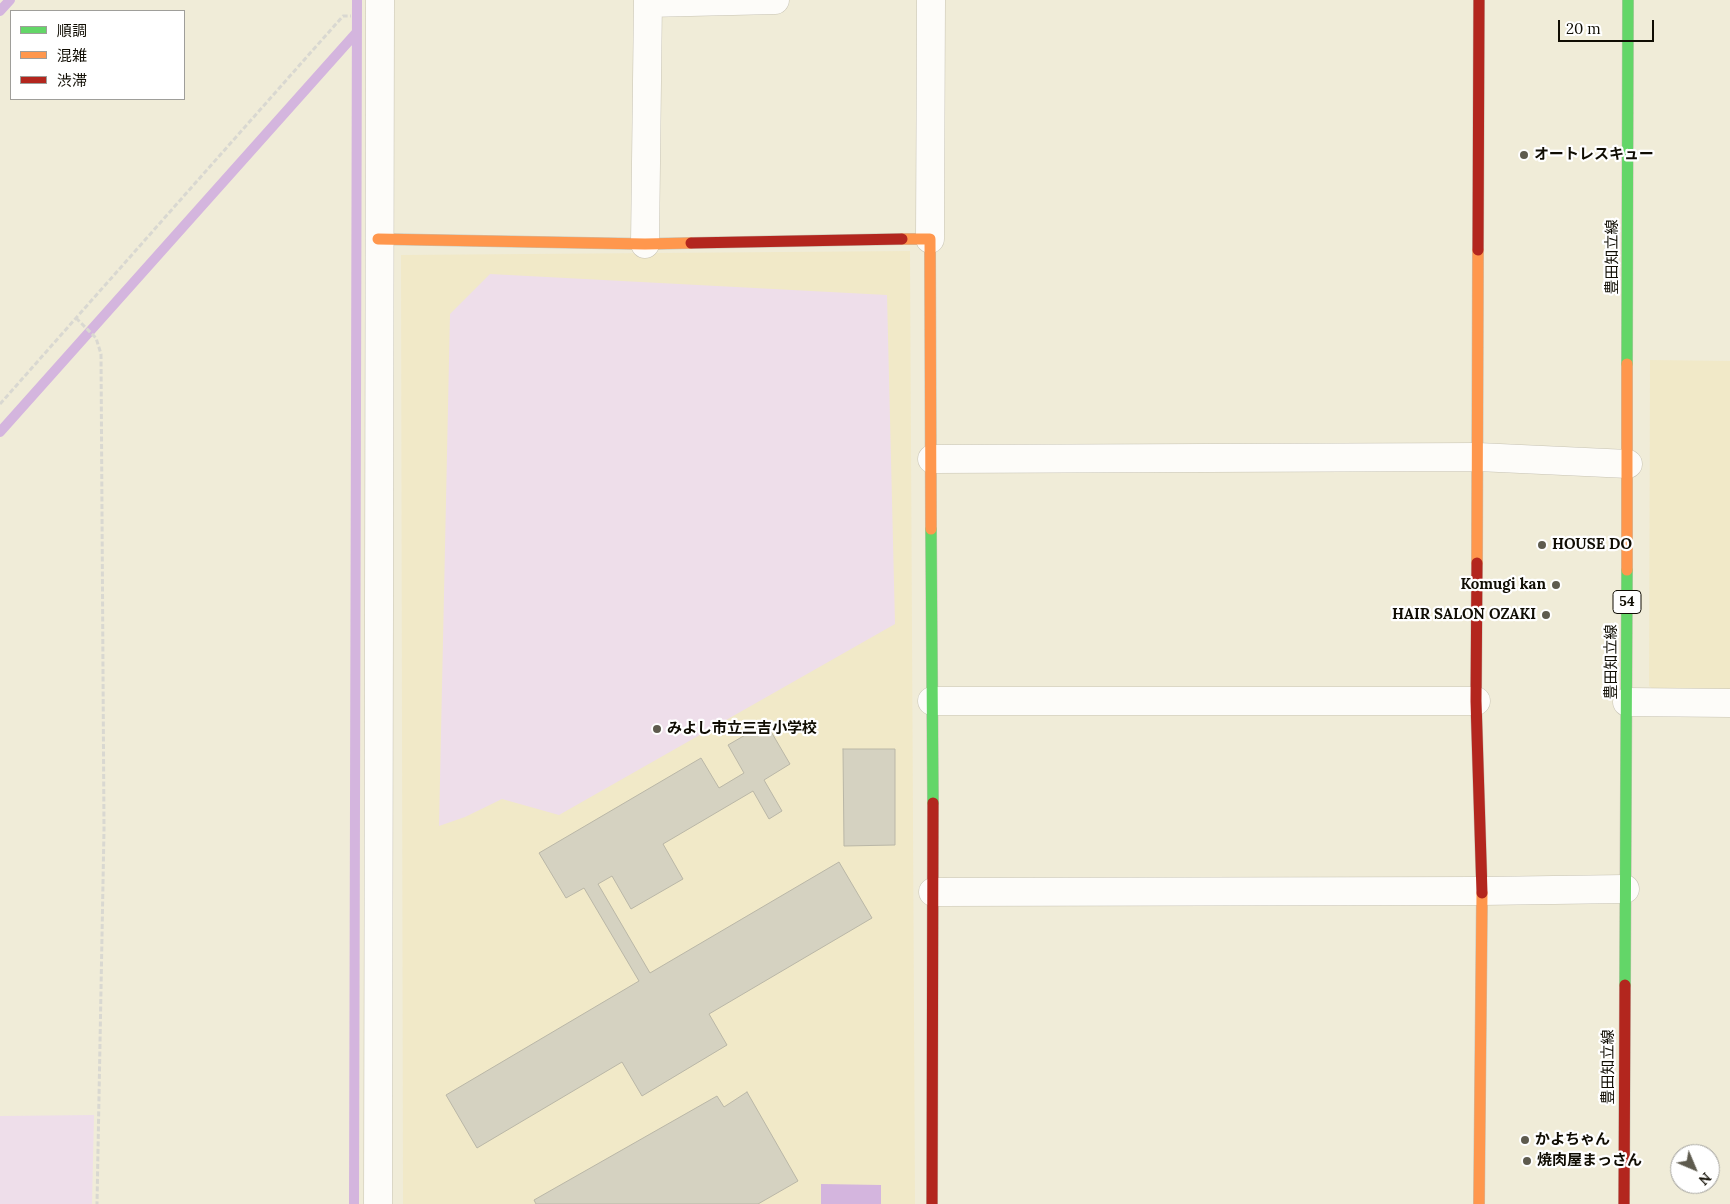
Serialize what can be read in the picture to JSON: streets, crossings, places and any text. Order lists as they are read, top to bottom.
{
  "streets": {
    "street": ["豊田知立線", "54"]
  },
  "places": [
    "オートレスキュー",
    "HOUSE DO",
    "Komugi kan",
    "HAIR SALON OZAKI",
    "みよし市立三吉小学校",
    "かよちゃん",
    "焼肉屋まっさん"
  ],
  "legend": ["順調", "混雑", "渋滞"],
  "scale_bar": "20 m",
  "north": "bottom right"
}
